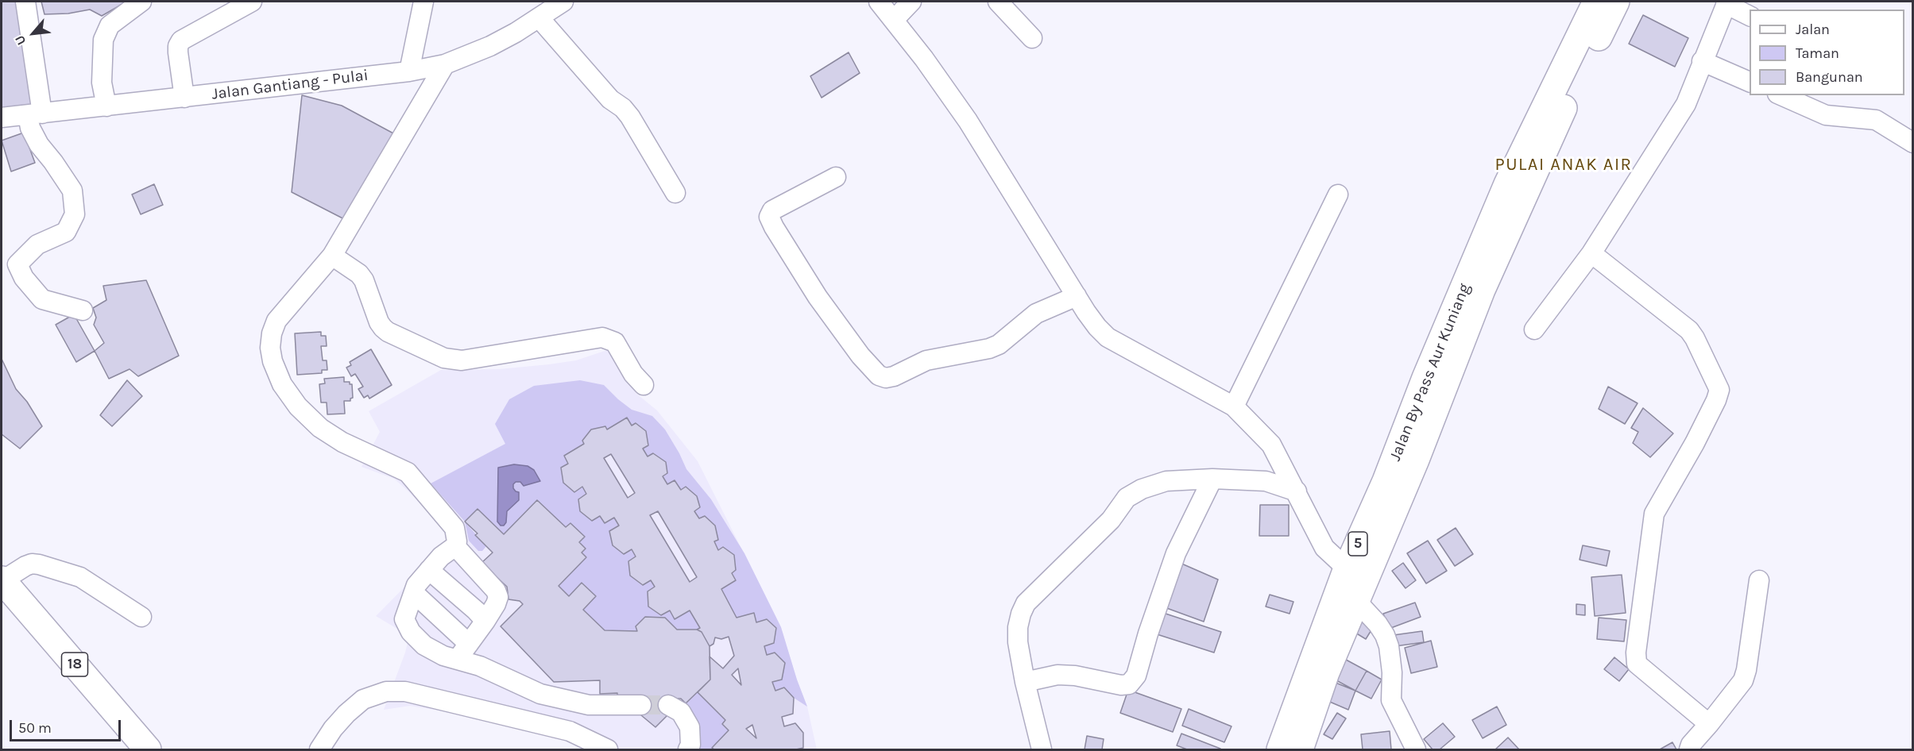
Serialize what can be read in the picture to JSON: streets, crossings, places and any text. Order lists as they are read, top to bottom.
{
  "streets": {
    "highway": ["Jalan By Pass Aur Kuniang", "5", "18"],
    "street": ["Jalan Gantiang - Pulai"]
  },
  "districts": ["PULAI ANAK AIR"],
  "legend": ["Jalan", "Taman", "Bangunan"],
  "scale_bar": "50 m",
  "north": "bottom left"
}
